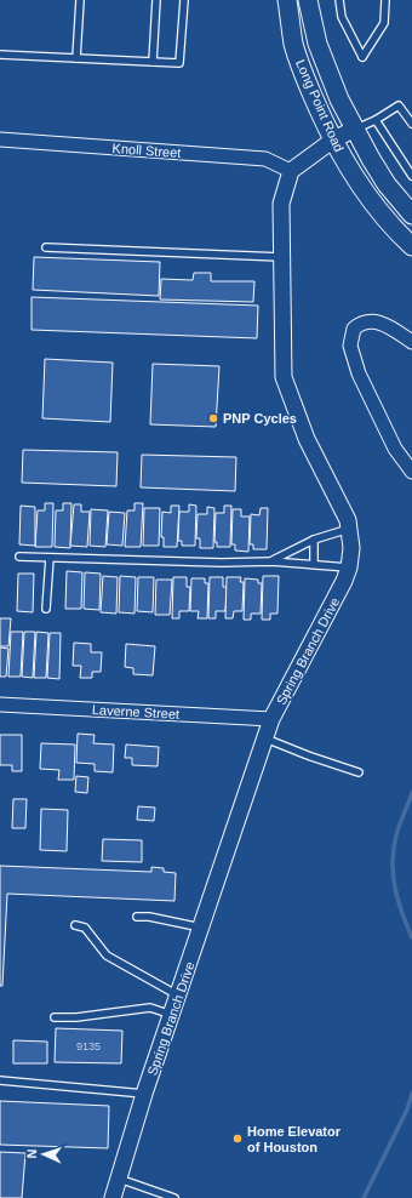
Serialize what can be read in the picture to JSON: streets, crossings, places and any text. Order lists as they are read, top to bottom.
{
  "streets": {
    "main road": ["Long Point Road"],
    "street": ["Knoll Street", "Spring Branch Drive", "Laverne Street"]
  },
  "crossings": [
    ["Knoll Street", "Spring Branch Drive"],
    ["Spring Branch Drive", "Laverne Street"]
  ],
  "places": ["PNP Cycles", "Home Elevator of Houston"],
  "house_numbers": ["9135"],
  "north": "left"
}
